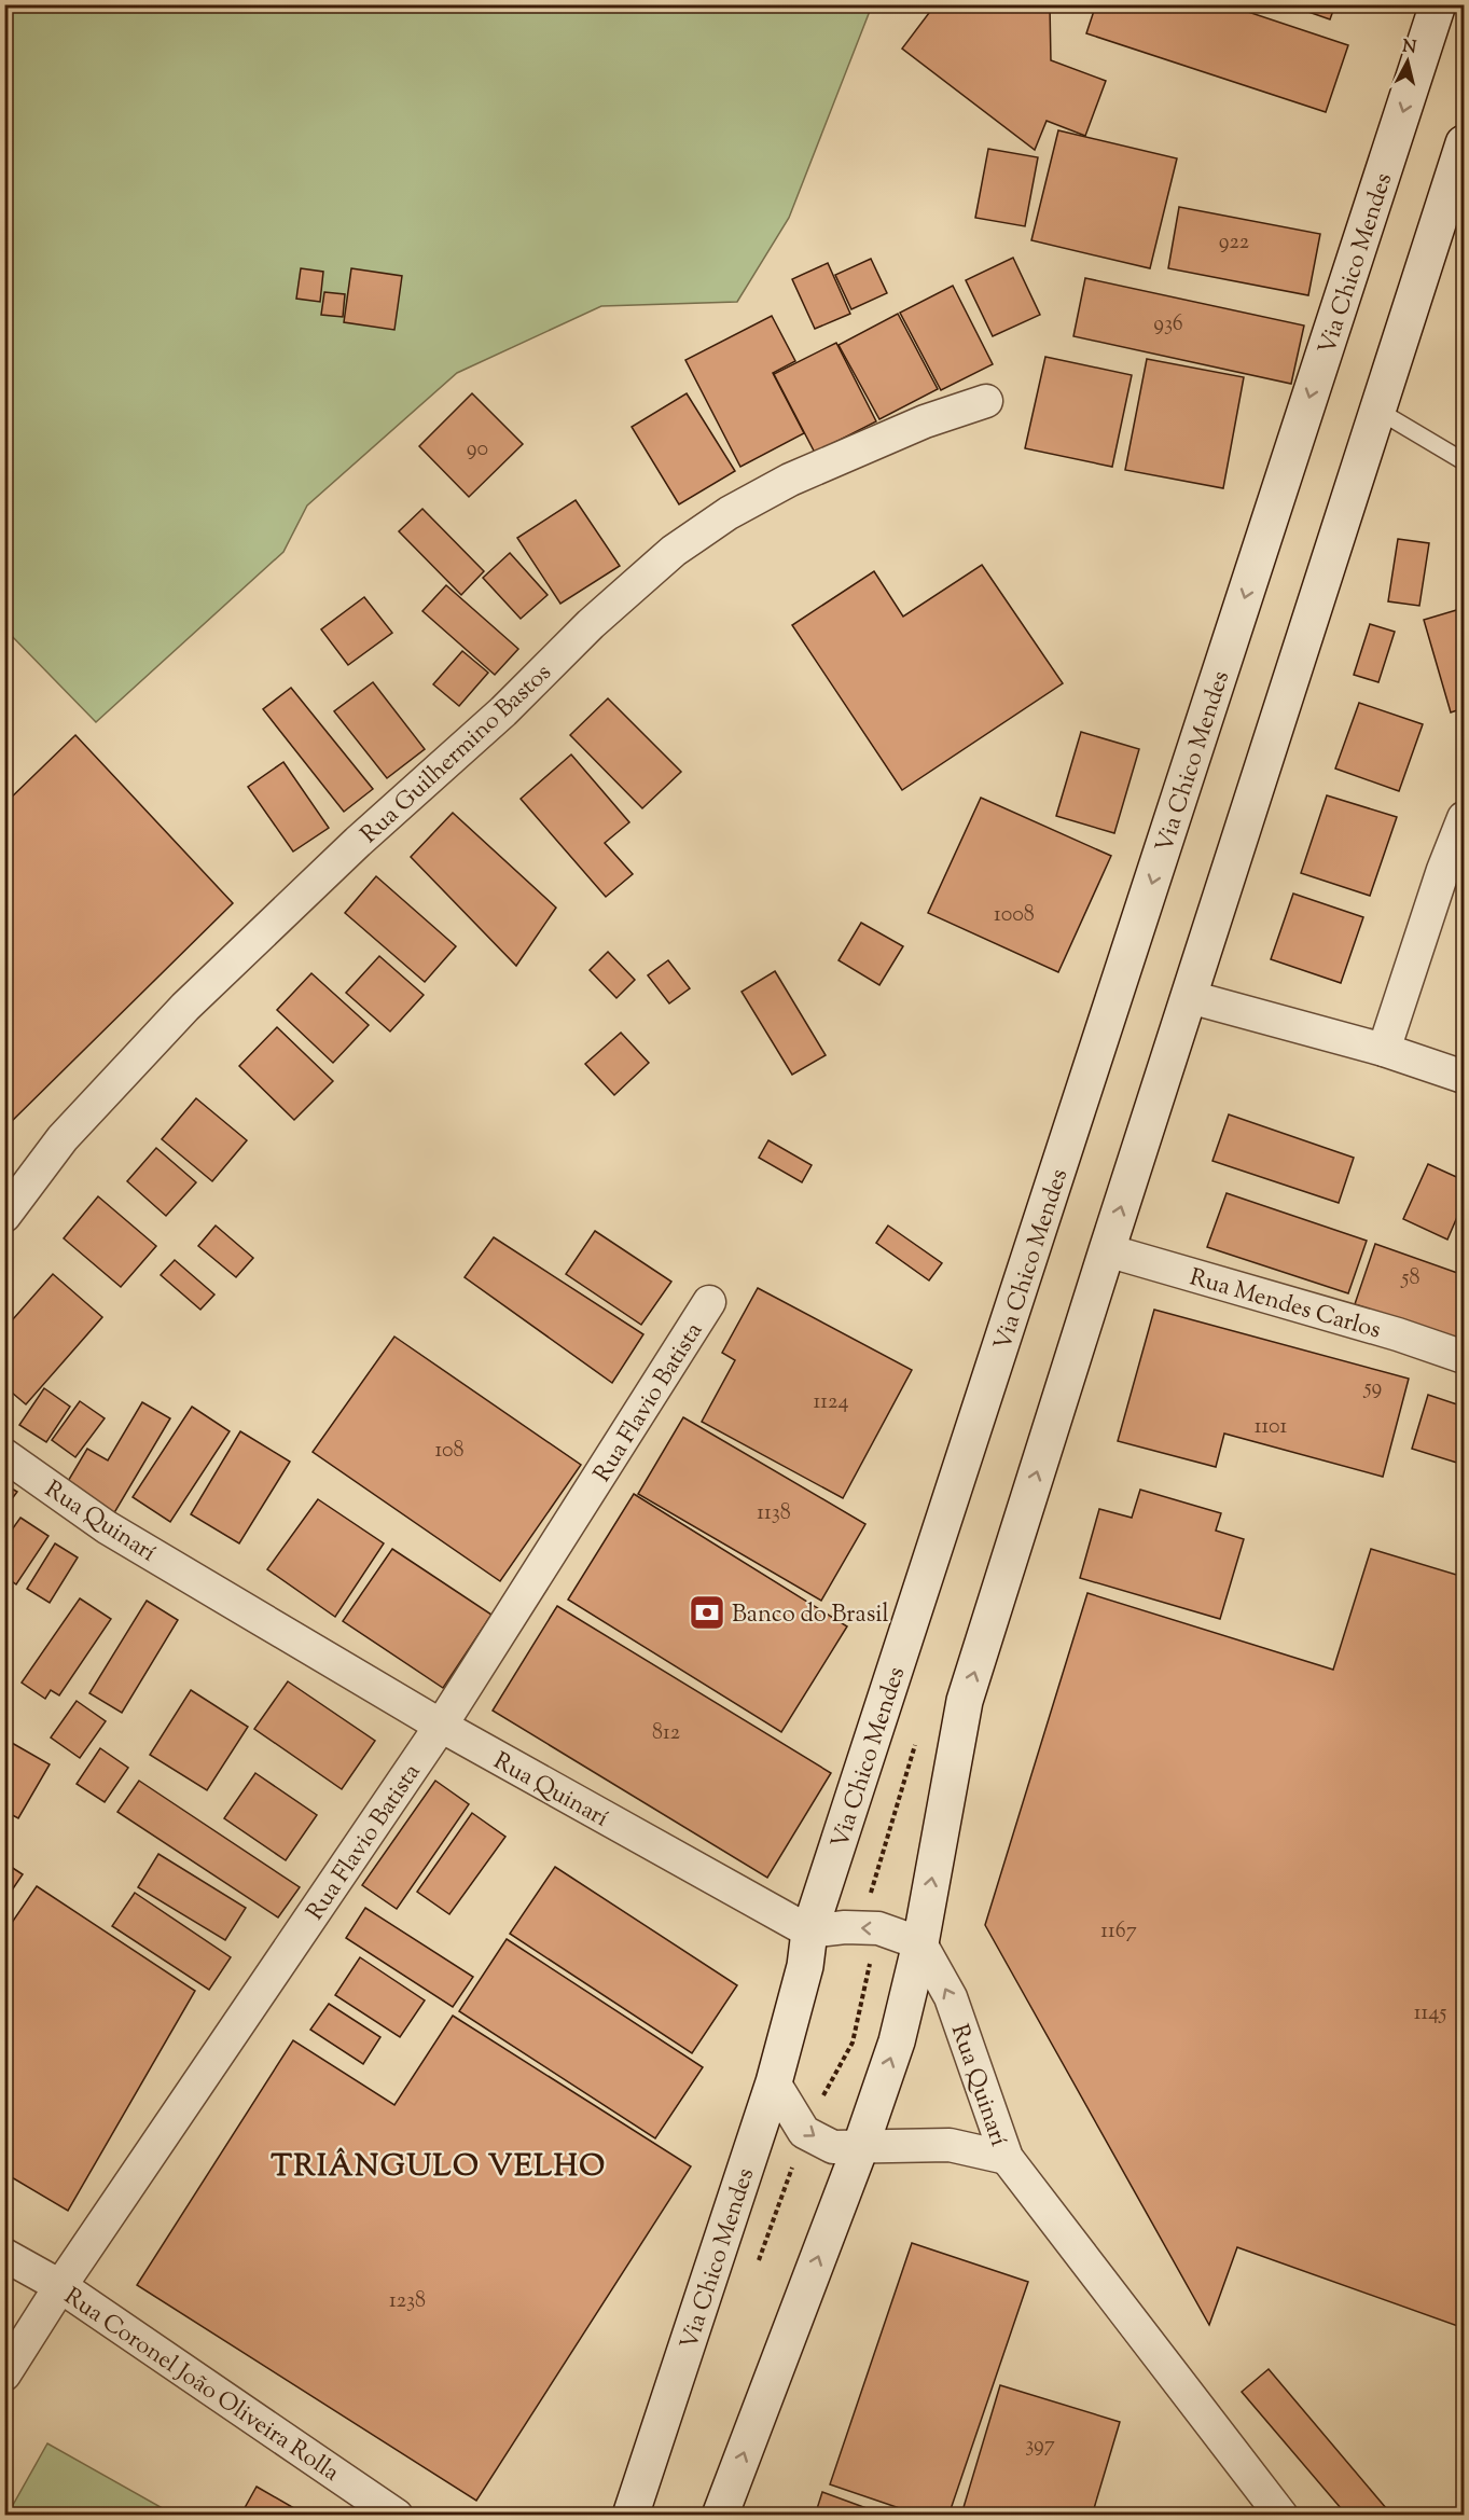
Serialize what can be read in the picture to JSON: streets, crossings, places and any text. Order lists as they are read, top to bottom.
{
  "streets": {
    "main road": ["Via Chico Mendes"],
    "street": [
      "Rua Guilhermino Bastos",
      "Rua Mendes Carlos",
      "Rua Flavio Batista",
      "Rua Quinarí",
      "Rua Coronel João Oliveira Rolla"
    ]
  },
  "crossings": [
    ["Via Chico Mendes", "Rua Quinarí"],
    ["Rua Flavio Batista", "Rua Quinarí"],
    ["Rua Flavio Batista", "Rua Coronel João Oliveira Rolla"]
  ],
  "districts": ["TRIÂNGULO VELHO"],
  "places": {
    "bank": ["Banco do Brasil"]
  },
  "house_numbers": [
    "922",
    "936",
    "90",
    "1008",
    "58",
    "59",
    "1124",
    "1101",
    "108",
    "1138",
    "812",
    "1167",
    "1145",
    "1238",
    "397"
  ],
  "north": "top"
}
